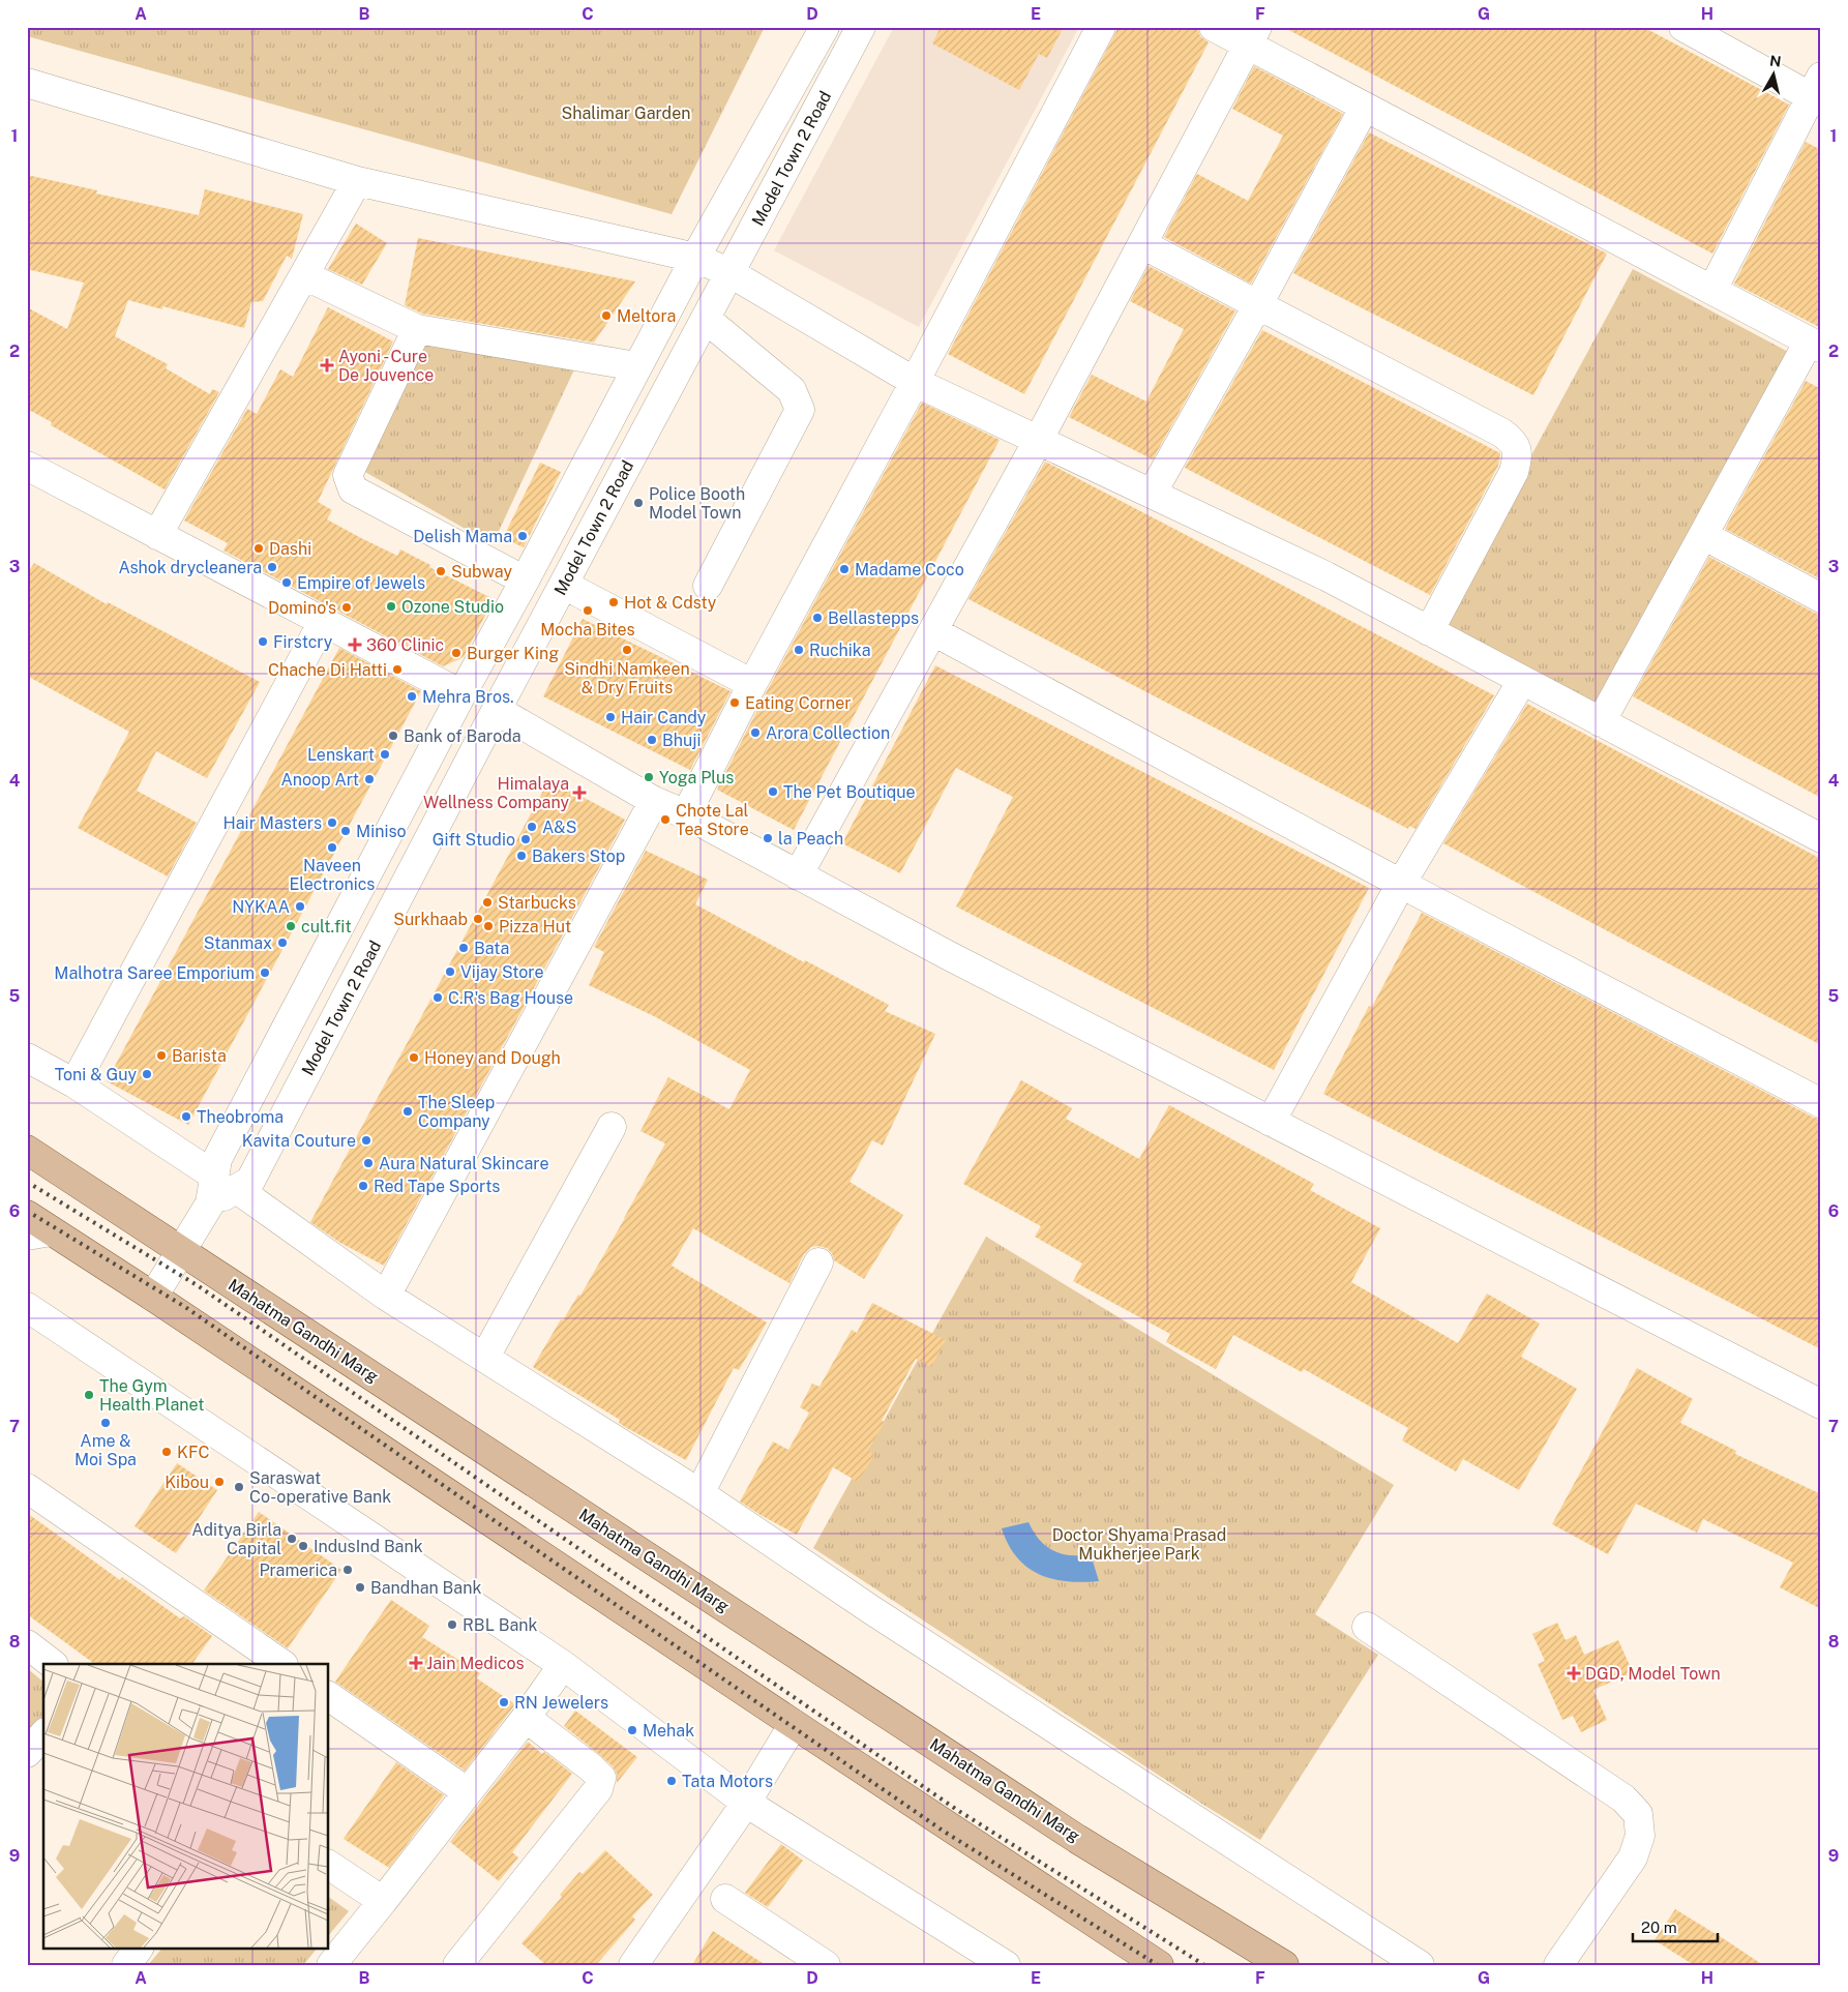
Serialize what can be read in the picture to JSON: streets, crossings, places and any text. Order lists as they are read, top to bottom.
{
  "streets": {
    "main road": ["Mahatma Gandhi Marg"],
    "street": ["Model Town 2 Road"]
  },
  "crossings": [
    ["Model Town 2 Road", "Mahatma Gandhi Marg"]
  ],
  "parks": ["Shalimar Garden", "Doctor Shyama Prasad Mukherjee Park"],
  "places": {
    "other": [
      "Meltora",
      "Police Booth Model Town",
      "Delish Mama",
      "Dashi",
      "Ashok drycleanera",
      "Madame Coco",
      "Subway",
      "Empire of Jewels",
      "Hot & Cdsty",
      "Ozone Studio",
      "Domino's",
      "Mocha Bites",
      "Bellastepps",
      "Firstcry",
      "Sindhi Namkeen & Dry Fruits",
      "Ruchika",
      "Burger King",
      "Chache Di Hatti",
      "Mehra Bros.",
      "Eating Corner",
      "Hair Candy",
      "Arora Collection",
      "Bank of Baroda",
      "Bhuji",
      "Lenskart",
      "Yoga Plus",
      "Anoop Art",
      "The Pet Boutique",
      "Chote Lal Tea Store",
      "Hair Masters",
      "A&S",
      "Miniso",
      "la Peach",
      "Gift Studio",
      "Naveen Electronics",
      "Bakers Stop",
      "Starbucks",
      "NYKAA",
      "Surkhaab",
      "cult.fit",
      "Pizza Hut",
      "Stanmax",
      "Bata",
      "Vijay Store",
      "Malhotra Saree Emporium",
      "C.R's Bag House",
      "Barista",
      "Honey and Dough",
      "Toni & Guy",
      "The Sleep Company",
      "Theobroma",
      "Kavita Couture",
      "Aura Natural Skincare",
      "Red Tape Sports",
      "The Gym Health Planet",
      "Ame & Moi Spa",
      "KFC",
      "Kibou",
      "Saraswat Co-operative Bank",
      "Aditya Birla Capital",
      "IndusInd Bank",
      "Pramerica",
      "Bandhan Bank",
      "RBL Bank",
      "RN Jewelers",
      "Mehak",
      "Tata Motors"
    ],
    "health": [
      "Ayoni - Cure De Jouvence",
      "360 Clinic",
      "Himalaya Wellness Company",
      "Jain Medicos",
      "DGD, Model Town"
    ]
  },
  "scale_bar": "20 m",
  "north": "top",
  "grid": {
    "columns": [
      "A",
      "B",
      "C",
      "D",
      "E",
      "F",
      "G",
      "H"
    ],
    "rows": [
      "1",
      "2",
      "3",
      "4",
      "5",
      "6",
      "7",
      "8",
      "9"
    ]
  }
}
